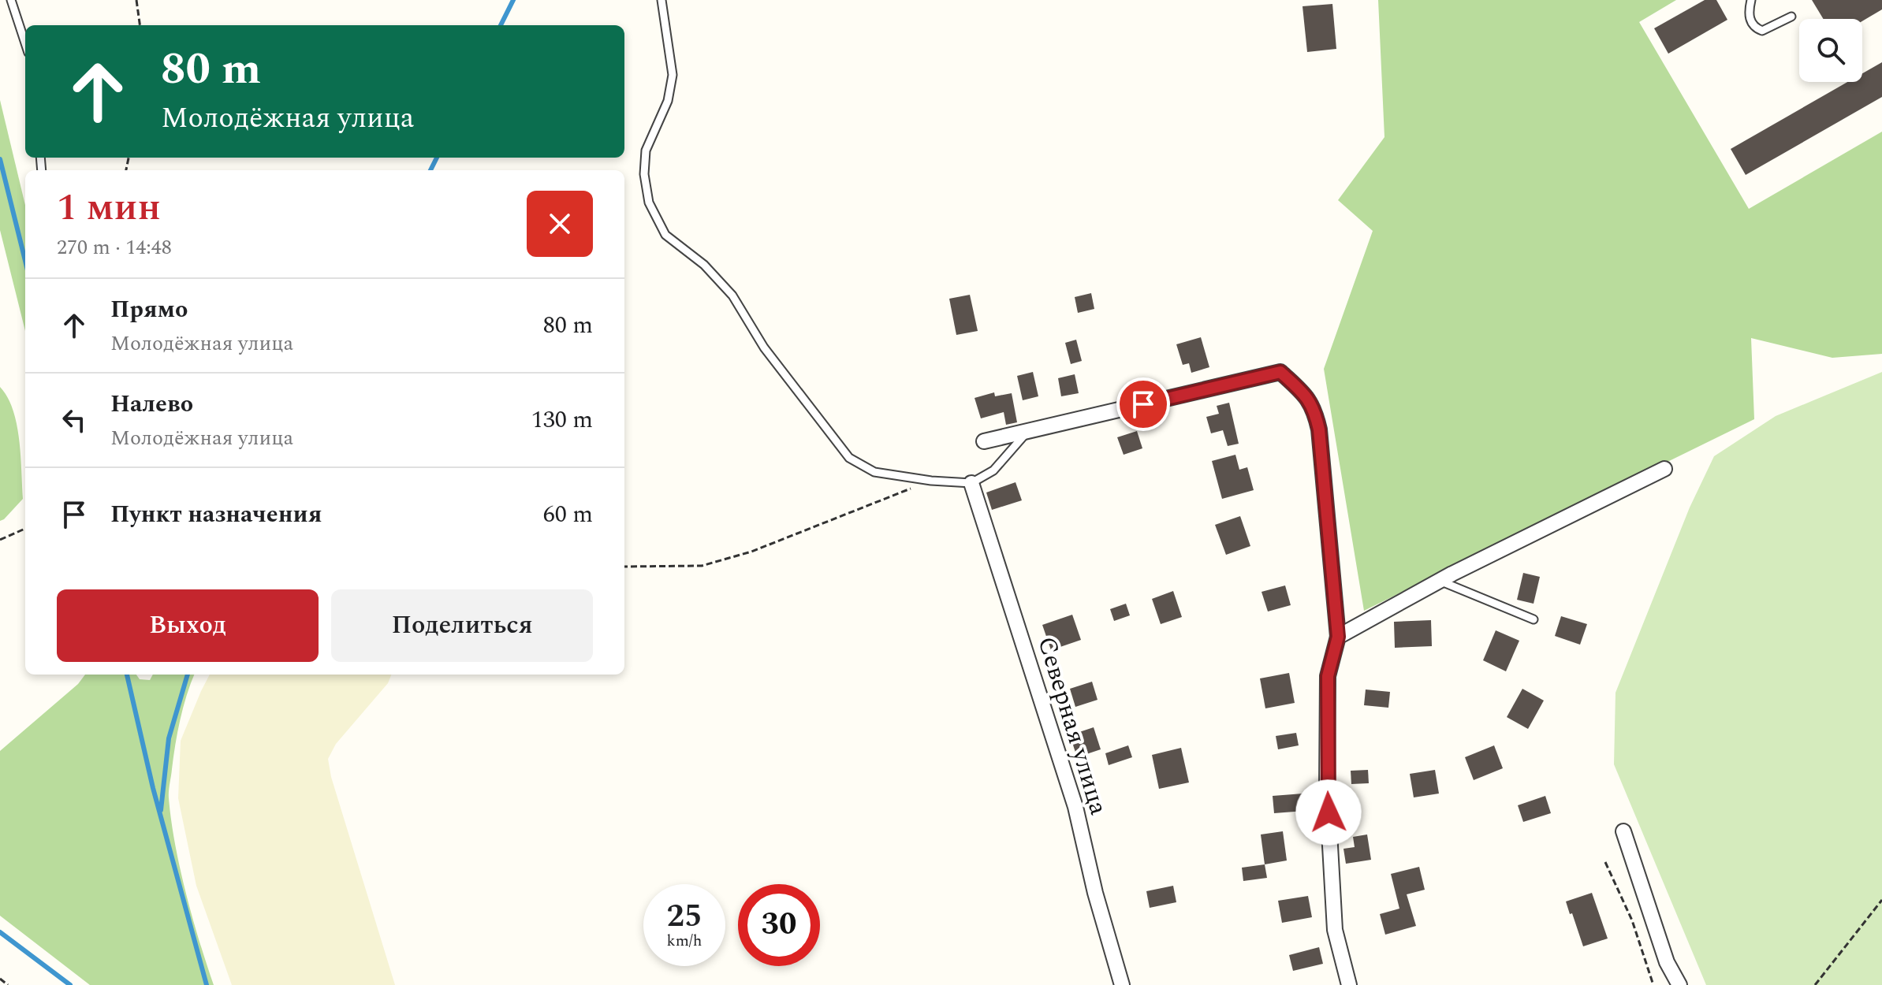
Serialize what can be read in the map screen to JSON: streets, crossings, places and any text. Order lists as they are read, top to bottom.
{
  "streets": {
    "street": ["Северная улица"]
  },
  "page": {
    "turn": ["80 m", "Молодёжная улица"],
    "heading": ["1 мин", "270 m · 14:48"],
    "list": [
      {
        "name": "Прямо",
        "note": "Молодёжная улица",
        "value": "80 m"
      },
      {
        "name": "Налево",
        "note": "Молодёжная улица",
        "value": "130 m"
      },
      {
        "name": "Пункт назначения",
        "value": "60 m"
      }
    ],
    "buttons": ["Выход", "Поделиться"],
    "speed": "25 km/h",
    "limit": "30"
  }
}
